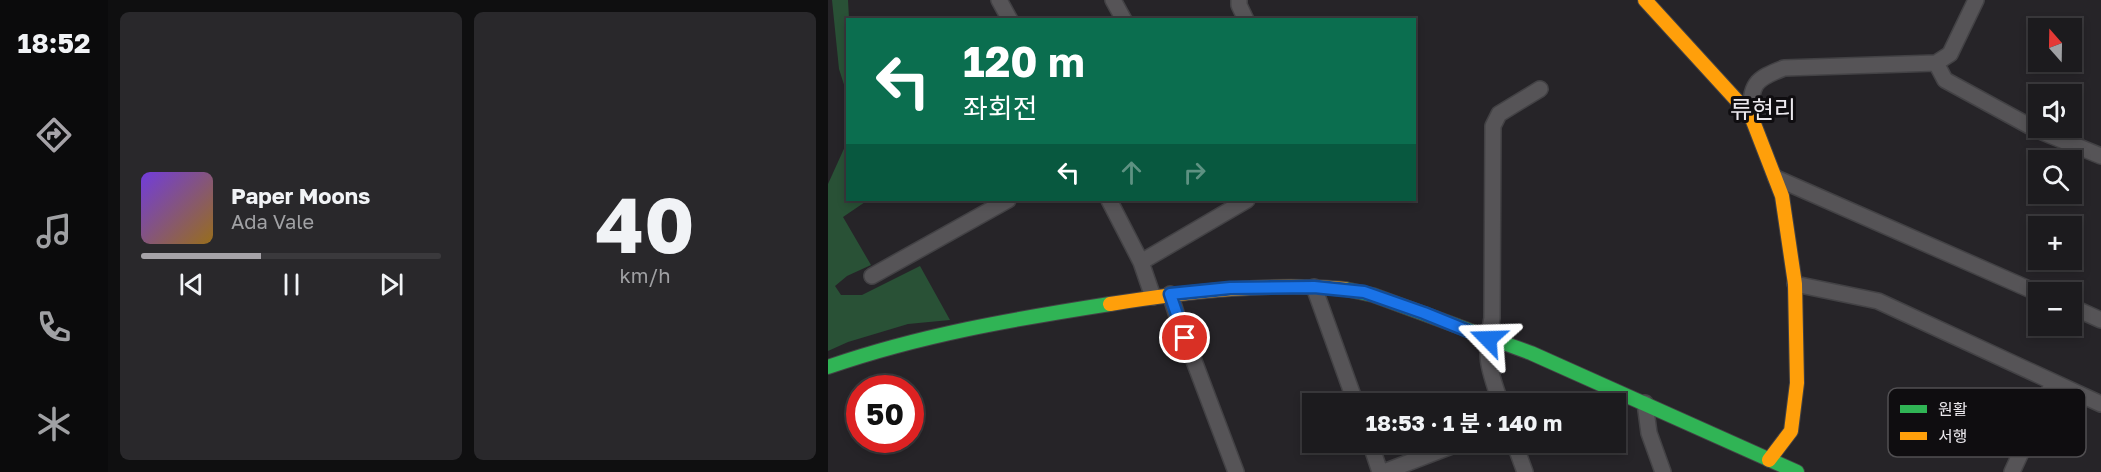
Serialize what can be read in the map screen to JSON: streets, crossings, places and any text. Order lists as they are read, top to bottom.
{
  "districts": ["류현리"],
  "legend": ["원활", "서행"],
  "north": "top",
  "page": {
    "tabs": "18:52",
    "tile": ["40", "km/h"],
    "map_buttons": ["+", "−"],
    "turn": ["120 m", "좌회전"],
    "song": ["Paper Moons", "Ada Vale"],
    "limit": "50",
    "trip": "18:53 · 1 분 · 140 m"
  }
}
